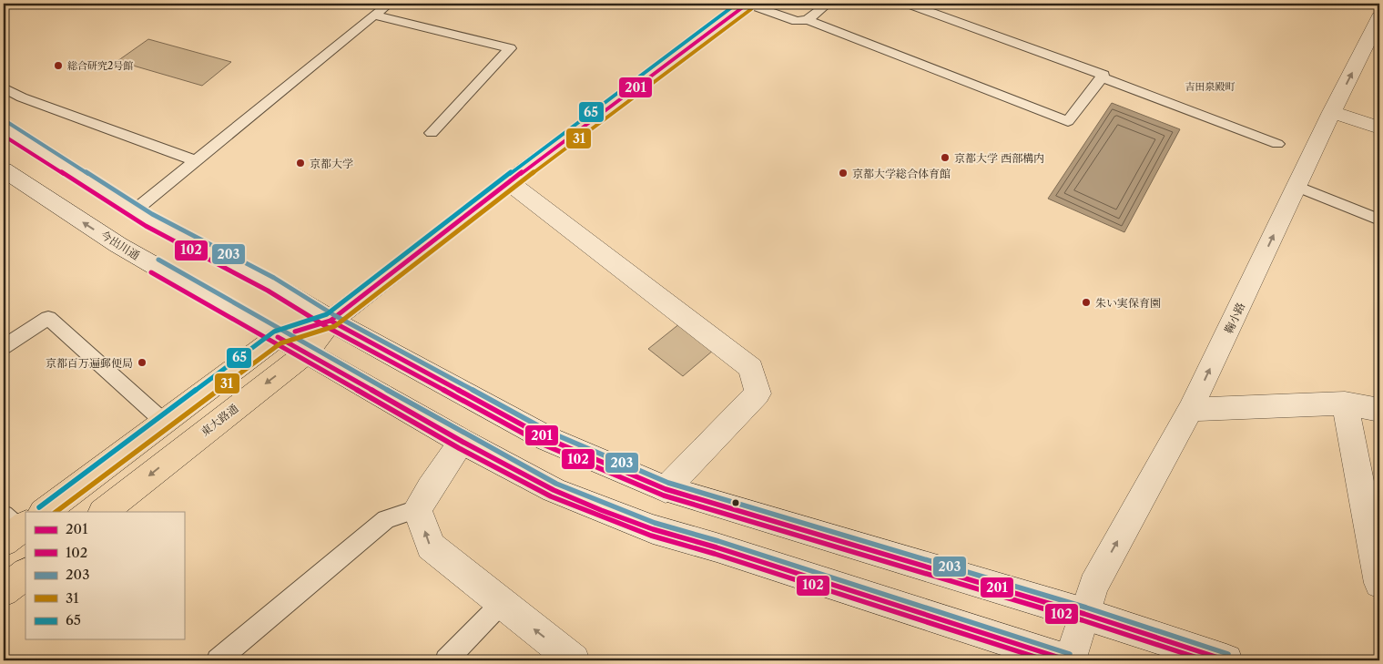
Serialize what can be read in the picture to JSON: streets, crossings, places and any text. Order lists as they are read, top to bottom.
{
  "streets": {
    "main road": ["今出川通", "鞠小路", "東大路通"]
  },
  "crossings": [
    ["今出川通", "鞠小路"],
    ["今出川通", "東大路通"]
  ],
  "one_way": ["鞠小路"],
  "districts": ["吉田泉殿町"],
  "places": [
    "総合研究2号館",
    "京都大学 西部構内",
    "京都大学",
    "京都大学総合体育館",
    "朱い実保育園",
    "京都百万遍郵便局"
  ],
  "lines": [
    "transit line 201",
    "transit line 65",
    "transit line 31",
    "transit line 203",
    "transit line 102"
  ],
  "legend": [
    "201",
    "102",
    "203",
    "31",
    "65"
  ]
}
